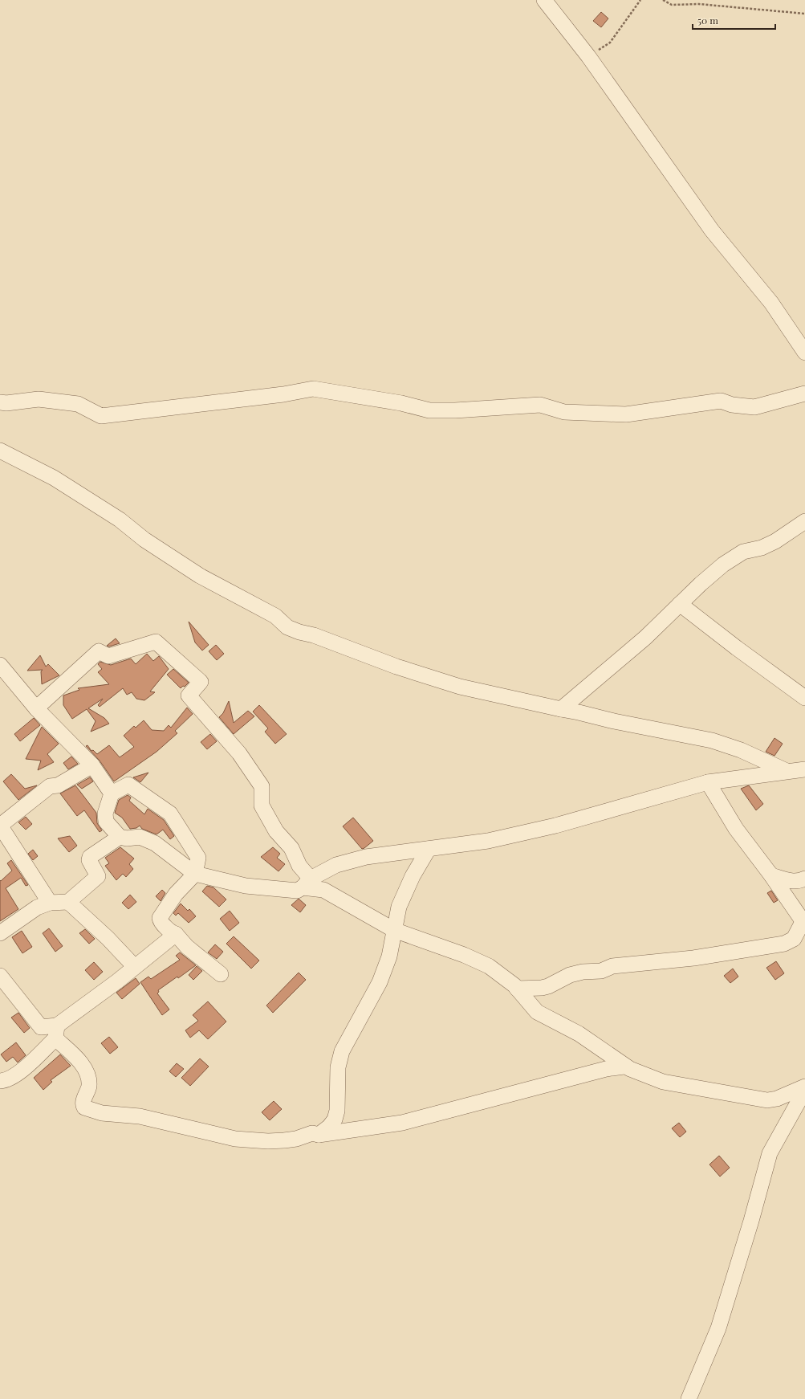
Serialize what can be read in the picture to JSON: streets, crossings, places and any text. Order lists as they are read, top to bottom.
{
  "scale_bar": "50 m"
}
